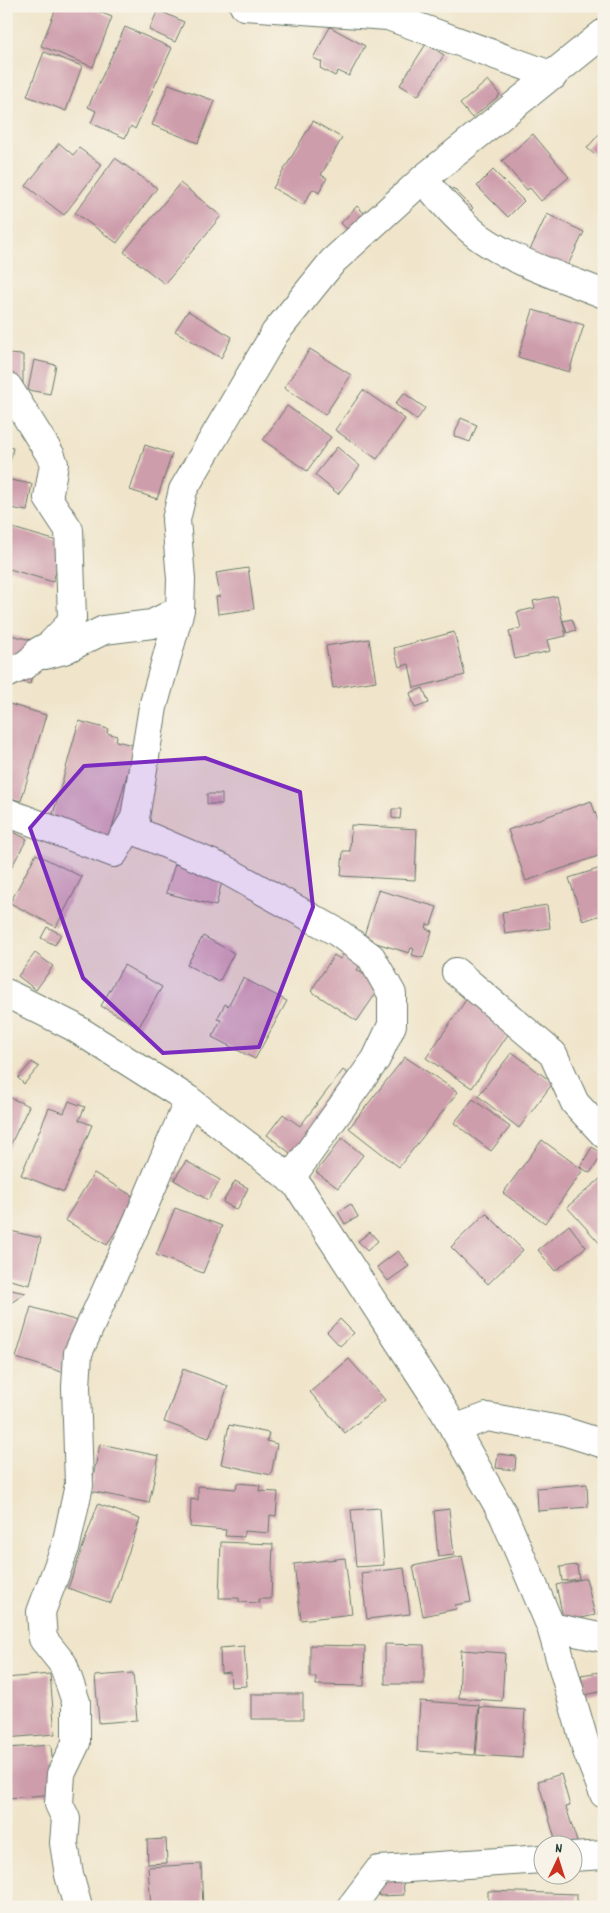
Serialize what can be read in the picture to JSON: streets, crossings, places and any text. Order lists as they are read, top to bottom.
{
  "north": "top"
}
